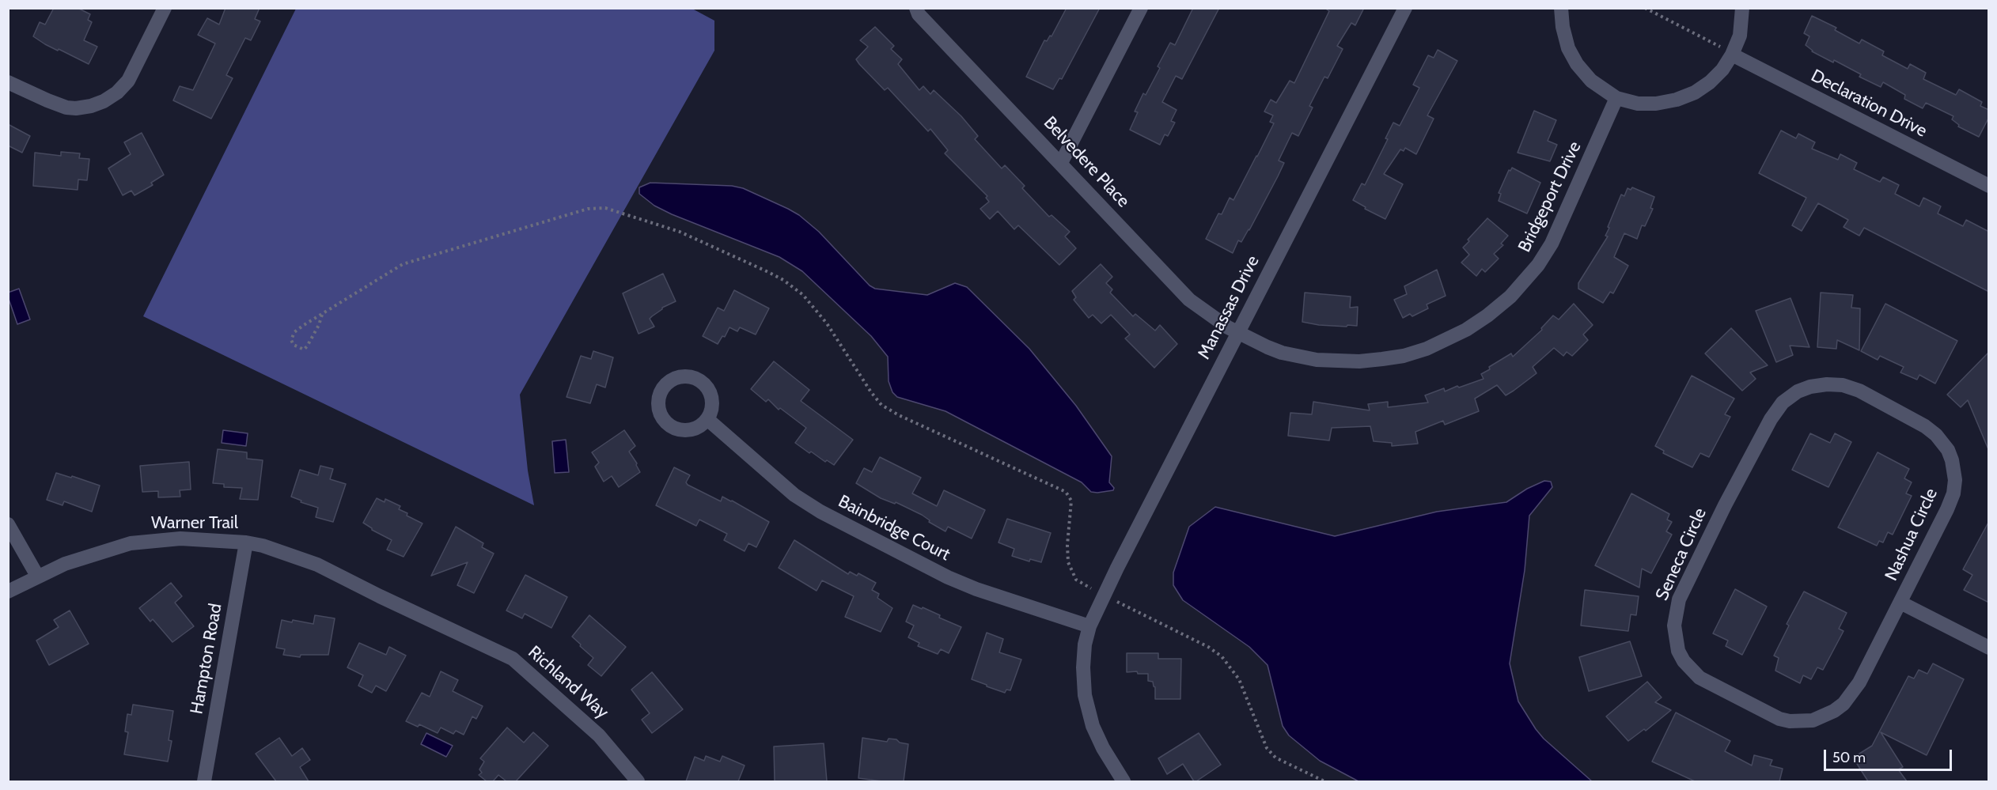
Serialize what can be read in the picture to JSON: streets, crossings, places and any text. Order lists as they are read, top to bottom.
{
  "streets": {
    "street": [
      "Declaration Drive",
      "Belvedere Place",
      "Bridgeport Drive",
      "Manassas Drive",
      "Warner Trail",
      "Bainbridge Court",
      "Nashua Circle",
      "Seneca Circle",
      "Hampton Road",
      "Richland Way"
    ]
  },
  "crossings": [
    ["Belvedere Place", "Bridgeport Drive"],
    ["Belvedere Place", "Manassas Drive"],
    ["Bridgeport Drive", "Manassas Drive"],
    ["Manassas Drive", "Bainbridge Court"],
    ["Warner Trail", "Hampton Road"],
    ["Warner Trail", "Richland Way"],
    ["Nashua Circle", "Seneca Circle"]
  ],
  "scale_bar": "50 m"
}
